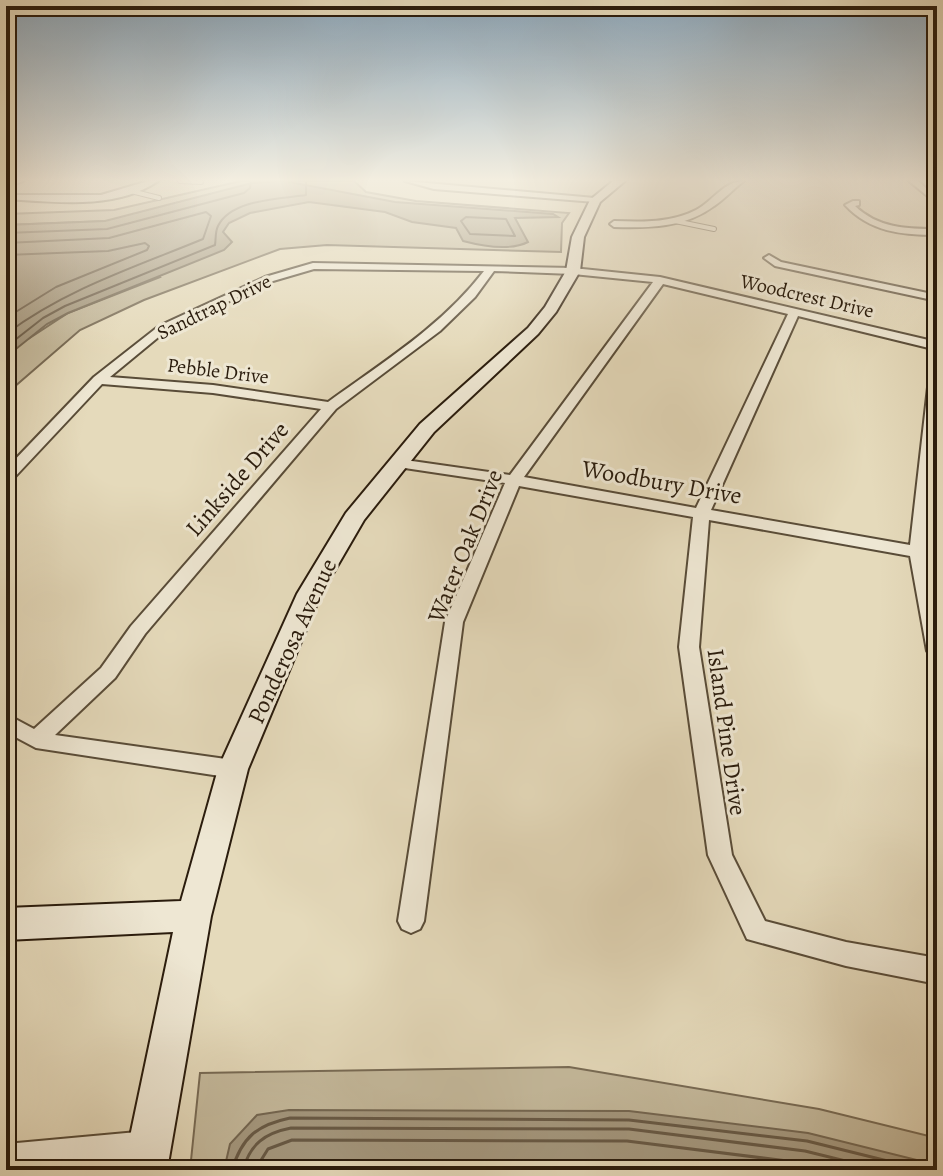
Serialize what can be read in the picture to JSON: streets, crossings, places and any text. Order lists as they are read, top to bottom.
{
  "streets": {
    "street": [
      "Woodcrest Drive",
      "Sandtrap Drive",
      "Pebble Drive",
      "Linkside Drive",
      "Woodbury Drive",
      "Water Oak Drive",
      "Ponderosa Avenue",
      "Island Pine Drive"
    ]
  },
  "crossings": [
    ["Woodcrest Drive", "Sandtrap Drive"],
    ["Woodcrest Drive", "Water Oak Drive"],
    ["Woodcrest Drive", "Ponderosa Avenue"],
    ["Woodcrest Drive", "Island Pine Drive"],
    ["Sandtrap Drive", "Pebble Drive"],
    ["Sandtrap Drive", "Linkside Drive"],
    ["Sandtrap Drive", "Ponderosa Avenue"],
    ["Pebble Drive", "Linkside Drive"],
    ["Woodbury Drive", "Water Oak Drive"],
    ["Woodbury Drive", "Ponderosa Avenue"],
    ["Woodbury Drive", "Island Pine Drive"]
  ]
}
